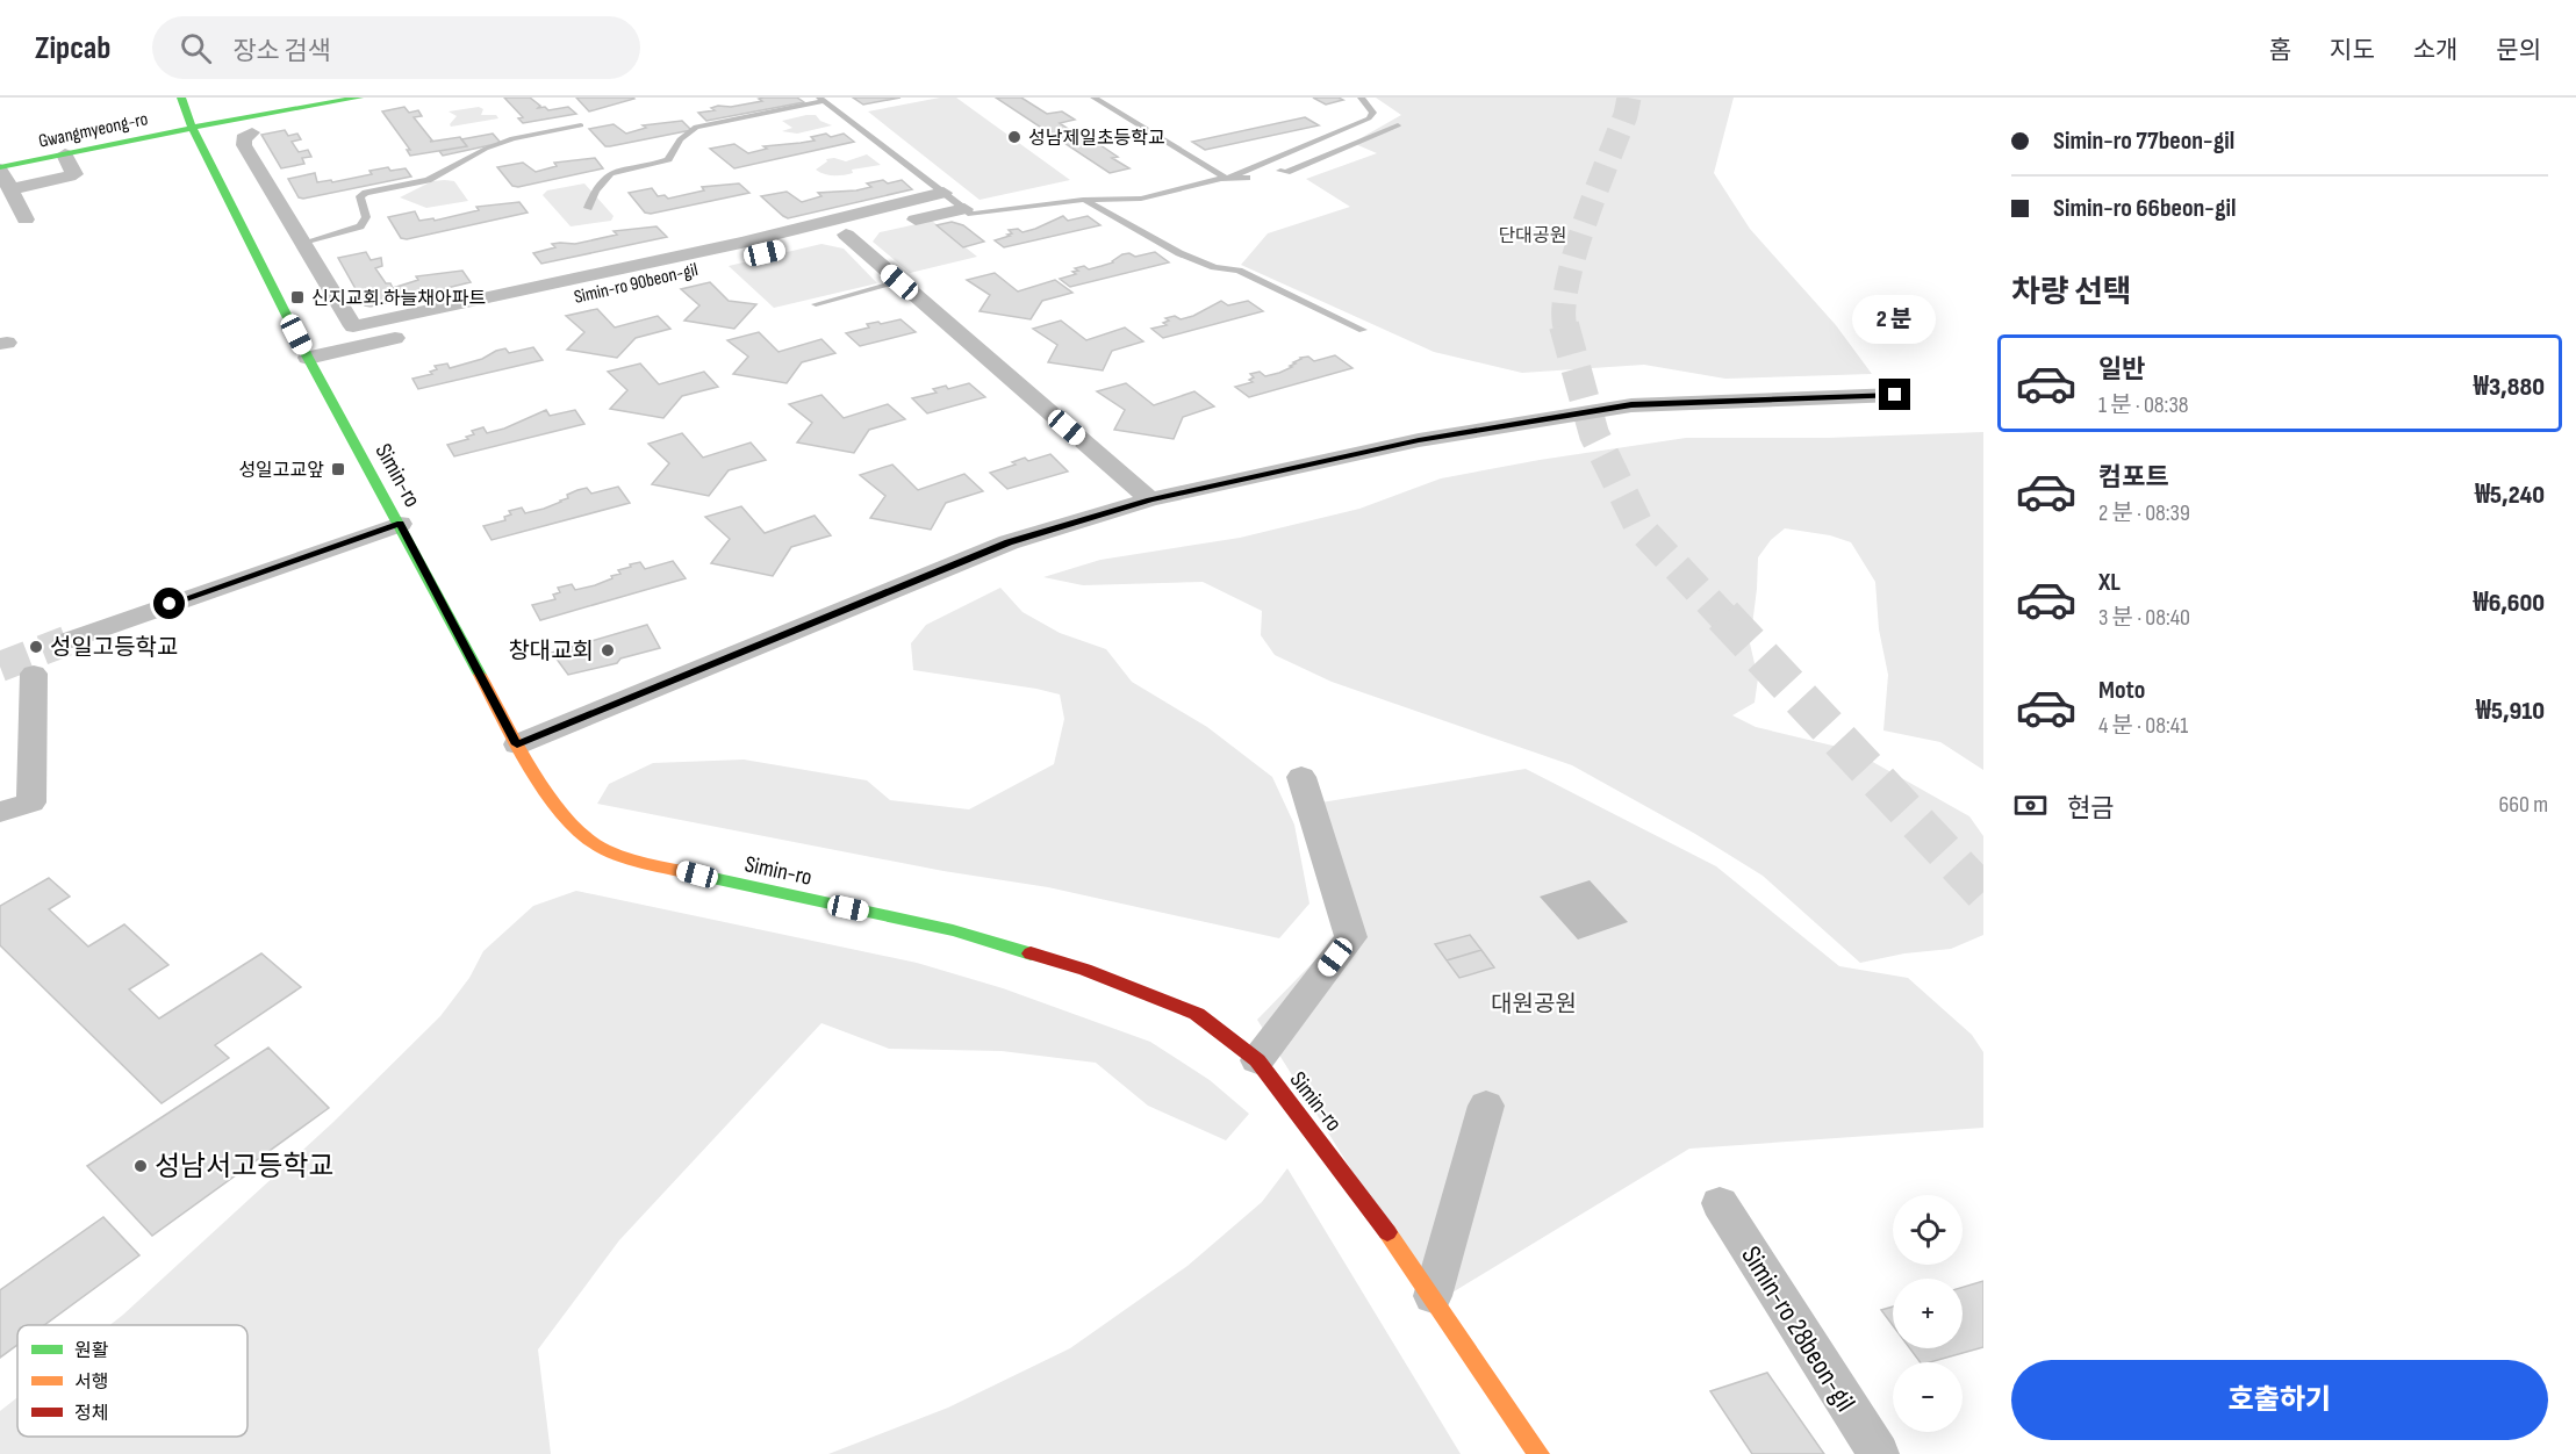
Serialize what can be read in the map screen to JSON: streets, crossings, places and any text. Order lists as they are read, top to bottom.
{
  "streets": {
    "main road": ["Gwangmyeong-ro", "Simin-ro"],
    "street": ["Simin-ro 90beon-gil", "Simin-ro 28beon-gil"]
  },
  "crossings": [
    ["Gwangmyeong-ro", "Simin-ro"],
    ["Simin-ro 90beon-gil", "Simin-ro"]
  ],
  "parks": ["단대공원", "대원공원"],
  "places": {
    "other": [
      "성남제일초등학교",
      "성일고등학교",
      "창대교회",
      "성남서고등학교"
    ],
    "transit": ["신지교회.하늘채아파트", "성일고교앞"]
  },
  "legend": ["원활", "서행", "정체"],
  "page": {
    "header": "Zipcab",
    "search": "장소 검색",
    "nav": [
      "홈",
      "지도",
      "소개",
      "문의"
    ],
    "banner": ["Simin-ro 77beon-gil", "Simin-ro 66beon-gil"],
    "heading": "차량 선택",
    "bubble": "2 분",
    "list": [
      {
        "name": "일반",
        "note": "1 분 · 08:38",
        "value": "₩3,880"
      },
      {
        "name": "컴포트",
        "note": "2 분 · 08:39",
        "value": "₩5,240"
      },
      {
        "name": "XL",
        "note": "3 분 · 08:40",
        "value": "₩6,600"
      },
      {
        "name": "Moto",
        "note": "4 분 · 08:41",
        "value": "₩5,910"
      }
    ],
    "pay": ["현금", "660 m"],
    "map_buttons": ["+", "−"],
    "buttons": "호출하기"
  }
}
